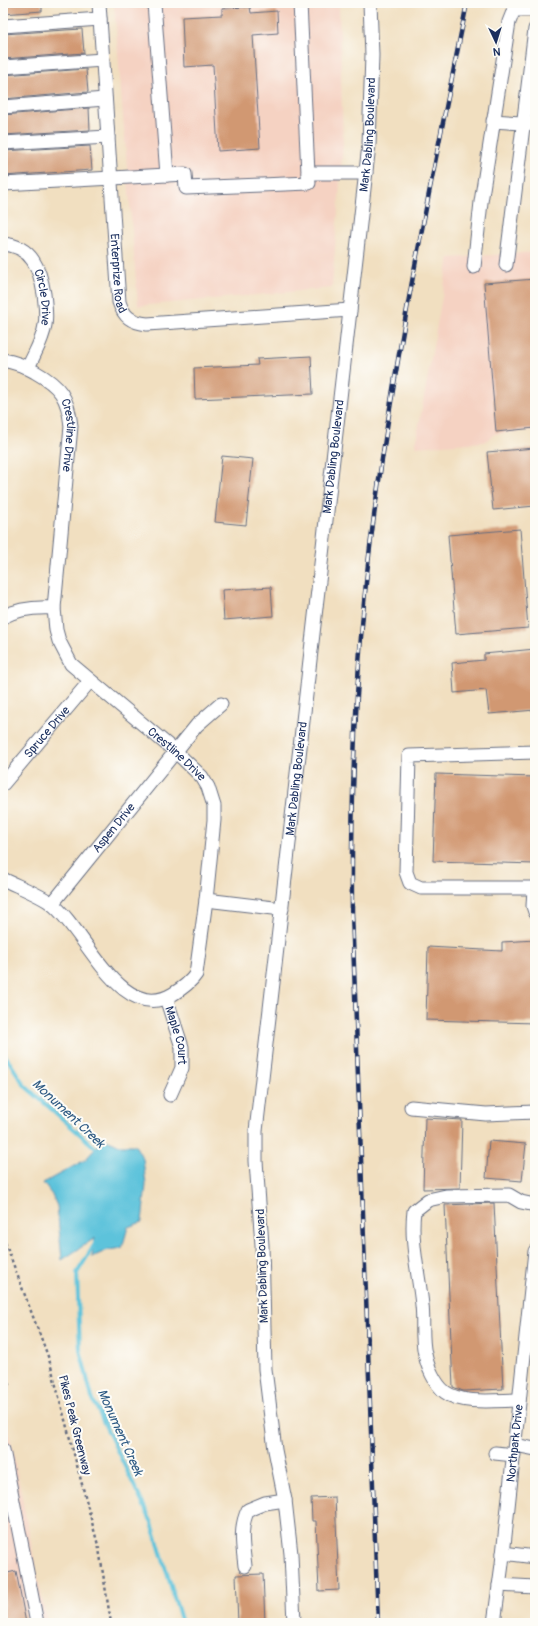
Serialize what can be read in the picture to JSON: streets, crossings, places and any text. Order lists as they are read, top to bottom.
{
  "streets": {
    "street": [
      "Mark Dabling Boulevard",
      "Enterprize Road",
      "Circle Drive",
      "Crestline Drive",
      "Spruce Drive",
      "Aspen Drive",
      "Maple Court",
      "Northpark Drive"
    ],
    "path": ["Pikes Peak Greenway"]
  },
  "crossings": [
    ["Mark Dabling Boulevard", "Enterprize Road"],
    ["Circle Drive", "Crestline Drive"],
    ["Crestline Drive", "Spruce Drive"],
    ["Crestline Drive", "Aspen Drive"],
    ["Crestline Drive", "Maple Court"]
  ],
  "water": ["Monument Creek"],
  "north": "bottom"
}
